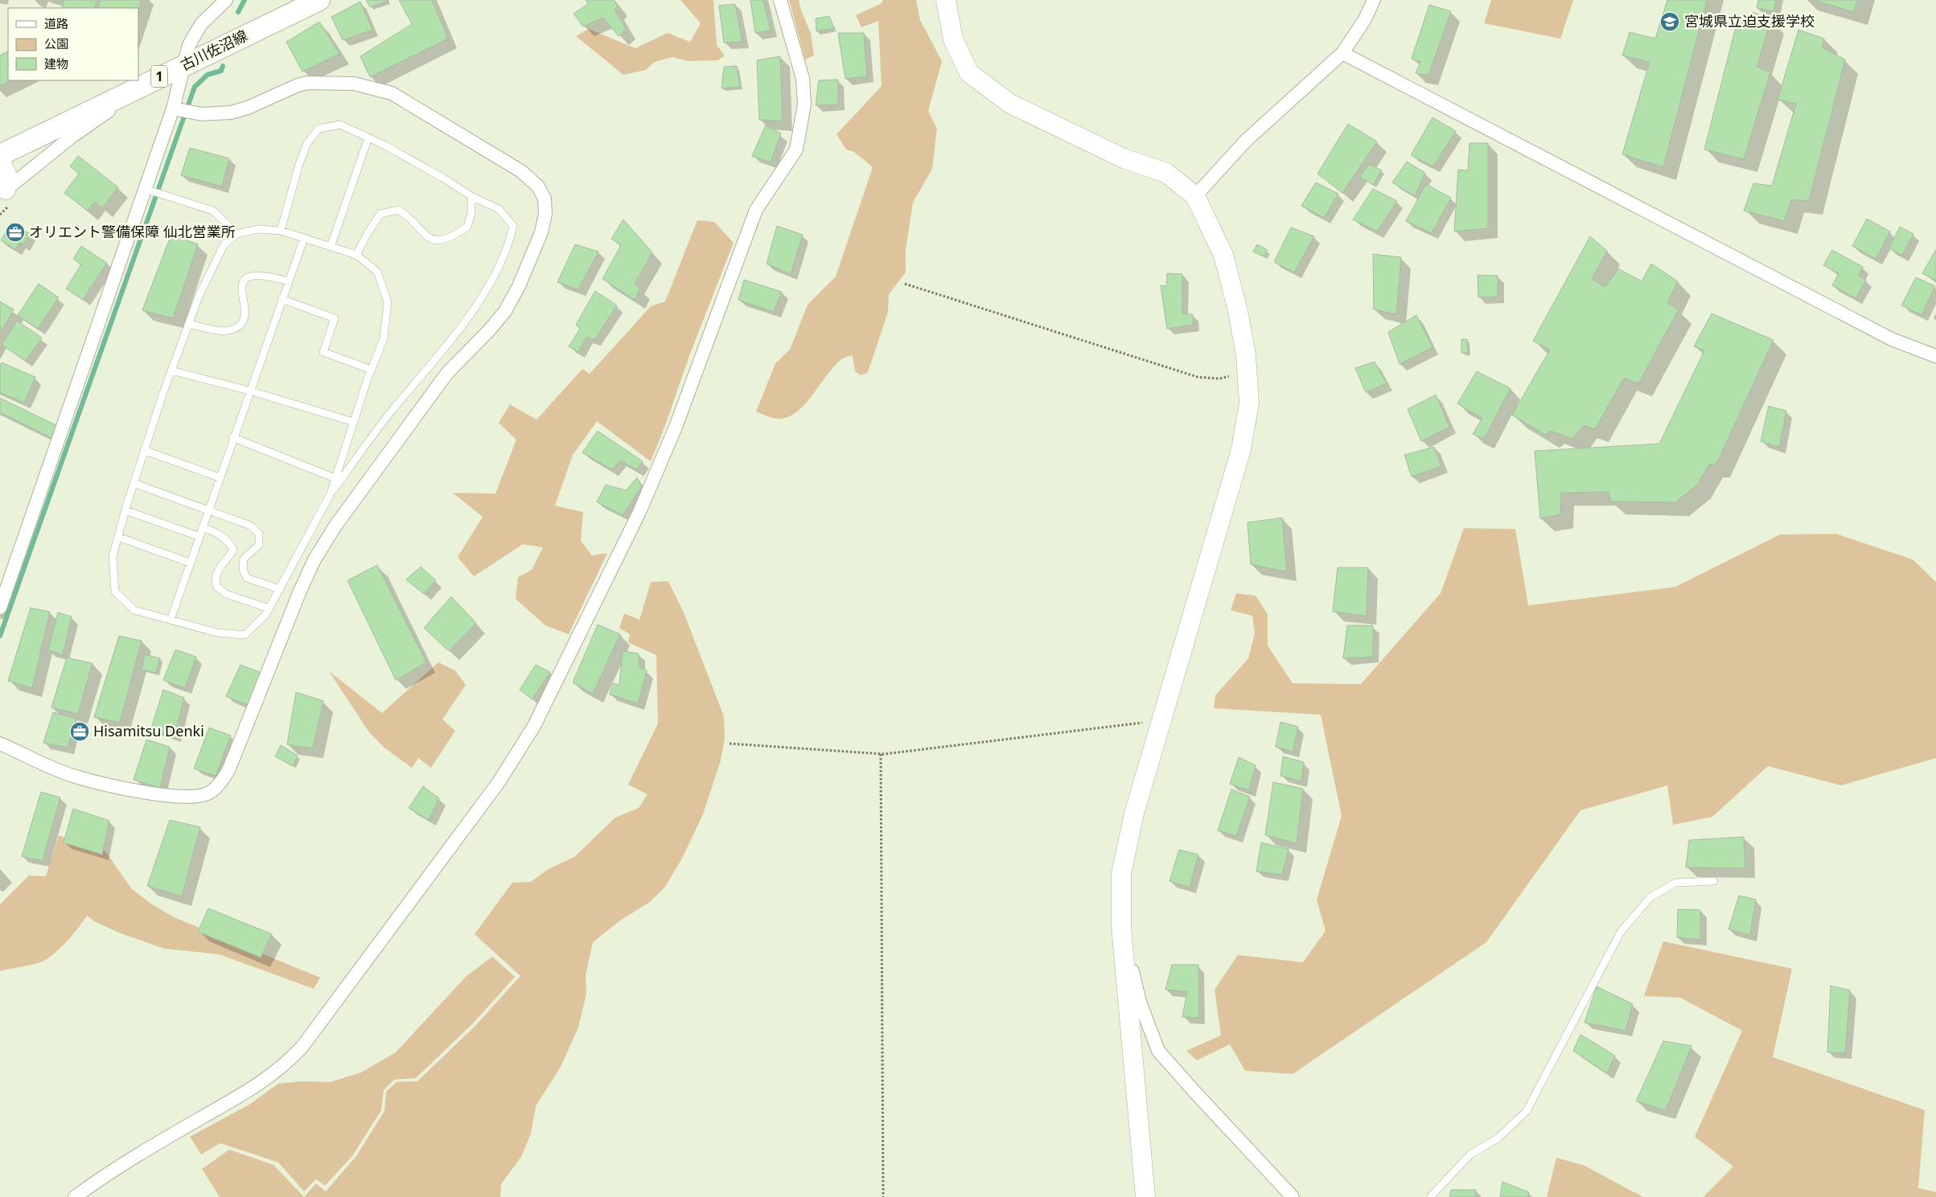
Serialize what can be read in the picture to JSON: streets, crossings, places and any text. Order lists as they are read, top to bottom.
{
  "streets": {
    "main road": ["古川佐沼線", "1"]
  },
  "places": {
    "school or university": ["宮城県立迫支援学校"],
    "office": ["オリエント警備保障 仙北営業所", "Hisamitsu Denki"]
  },
  "legend": ["道路", "公園", "建物"]
}
